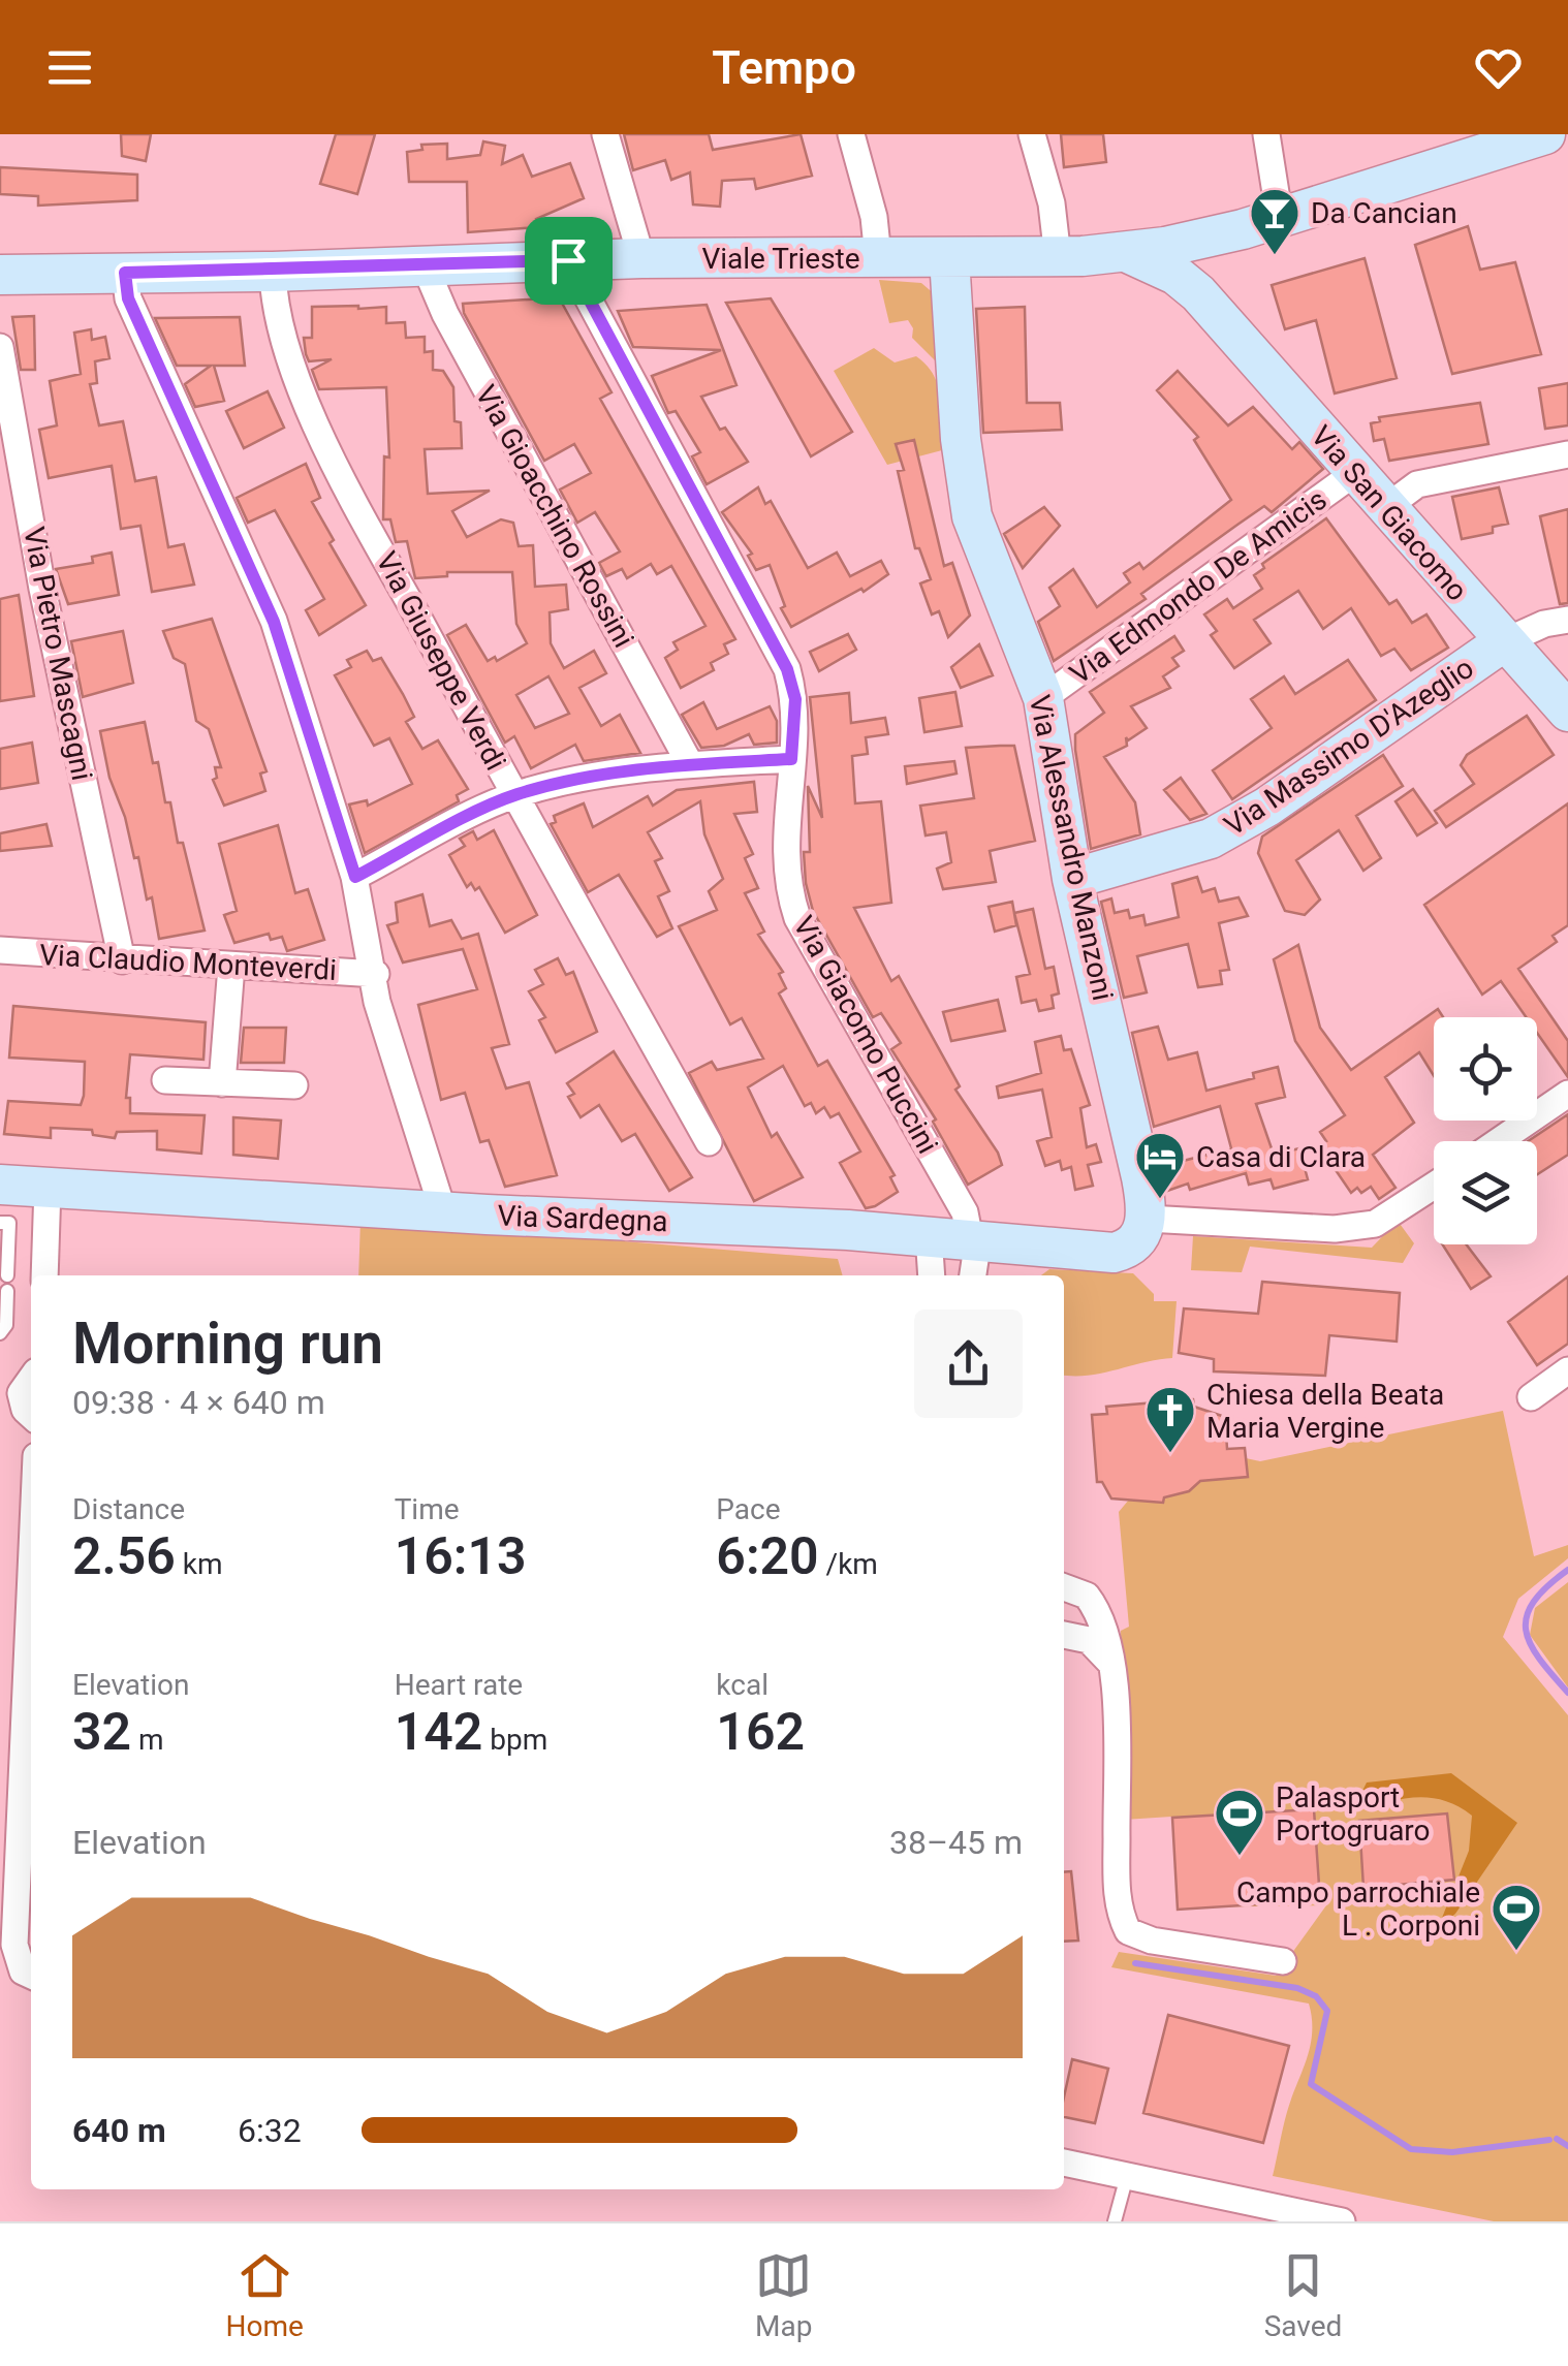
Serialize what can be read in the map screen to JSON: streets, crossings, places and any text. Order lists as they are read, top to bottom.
{
  "streets": {
    "street": [
      "Viale Trieste",
      "Via San Giacomo",
      "Via Gioacchino Rossini",
      "Via Edmondo De Amicis",
      "Via Pietro Mascagni",
      "Via Giuseppe Verdi",
      "Via Massimo D'Azeglio",
      "Via Alessandro Manzoni",
      "Via Claudio Monteverdi",
      "Via Giacomo Puccini",
      "Via Sardegna"
    ]
  },
  "crossings": [
    ["Viale Trieste", "Via San Giacomo"],
    ["Viale Trieste", "Via Gioacchino Rossini"],
    ["Viale Trieste", "Via Giuseppe Verdi"],
    ["Viale Trieste", "Via Alessandro Manzoni"],
    ["Viale Trieste", "Via Giacomo Puccini"],
    ["Via San Giacomo", "Via Edmondo De Amicis"],
    ["Via San Giacomo", "Via Massimo D'Azeglio"],
    ["Via Edmondo De Amicis", "Via Alessandro Manzoni"],
    ["Via Pietro Mascagni", "Via Claudio Monteverdi"],
    ["Via Massimo D'Azeglio", "Via Alessandro Manzoni"],
    ["Via Alessandro Manzoni", "Via Sardegna"],
    ["Via Giacomo Puccini", "Via Sardegna"]
  ],
  "places": {
    "bar": ["Da Cancian"],
    "hotel": ["Casa di Clara"],
    "church": ["Chiesa della Beata Maria Vergine"],
    "sports": ["Palasport Portogruaro", "Campo parrochiale L . Corponi"]
  },
  "page": {
    "header": "Tempo",
    "heading": ["Morning run", "09:38 · 4 × 640 m"],
    "stats": [
      ["Distance", "2.56 km"],
      ["Time", "16:13"],
      ["Pace", "6:20 /km"],
      ["Elevation", "32 m"],
      ["Heart rate", "142 bpm"],
      ["kcal", "162"]
    ],
    "chart": ["Elevation", "38–45 m"],
    "list": [
      {
        "name": "640 m",
        "note": "6:32"
      }
    ],
    "tabs": ["Home", "Map", "Saved"]
  }
}
